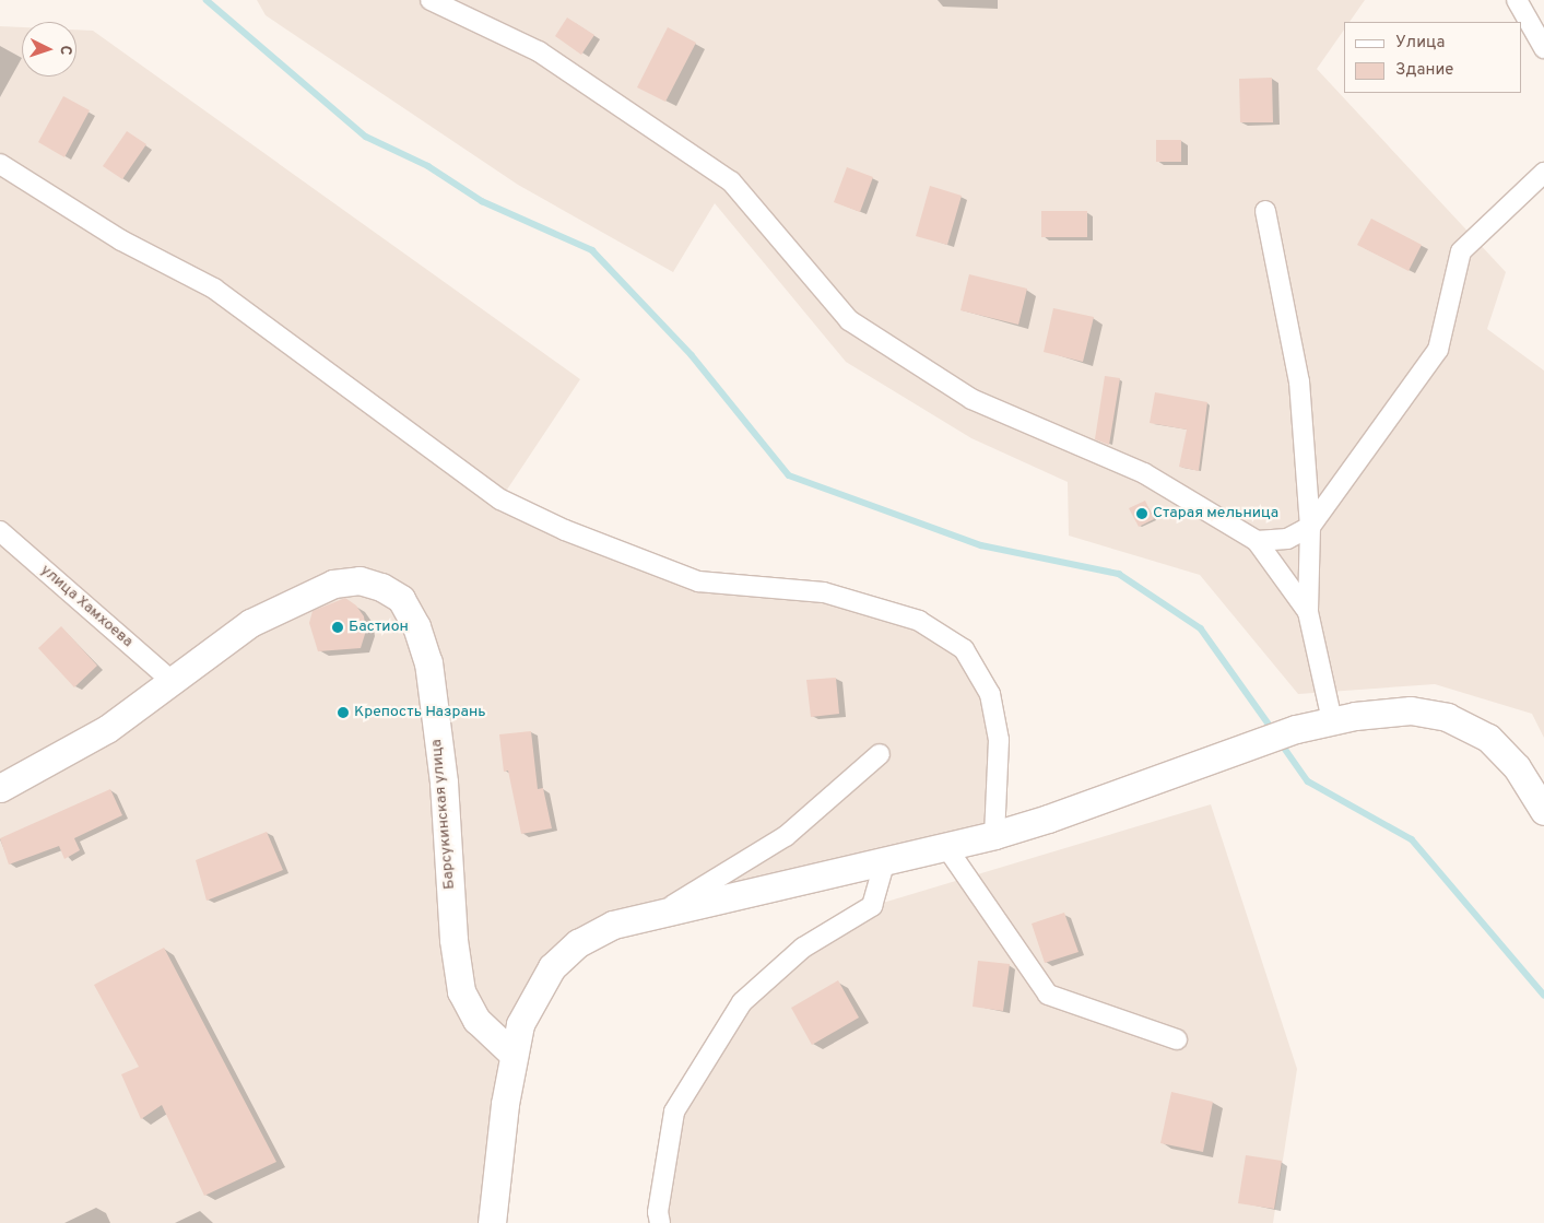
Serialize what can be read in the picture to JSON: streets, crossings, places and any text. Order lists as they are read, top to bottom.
{
  "streets": {
    "street": ["улица Хамхоева", "Барсукинская улица"]
  },
  "crossings": [
    ["улица Хамхоева", "Барсукинская улица"]
  ],
  "places": ["Старая мельница", "Бастион", "Крепость Назрань"],
  "legend": ["Улица", "Здание"],
  "north": "right"
}
